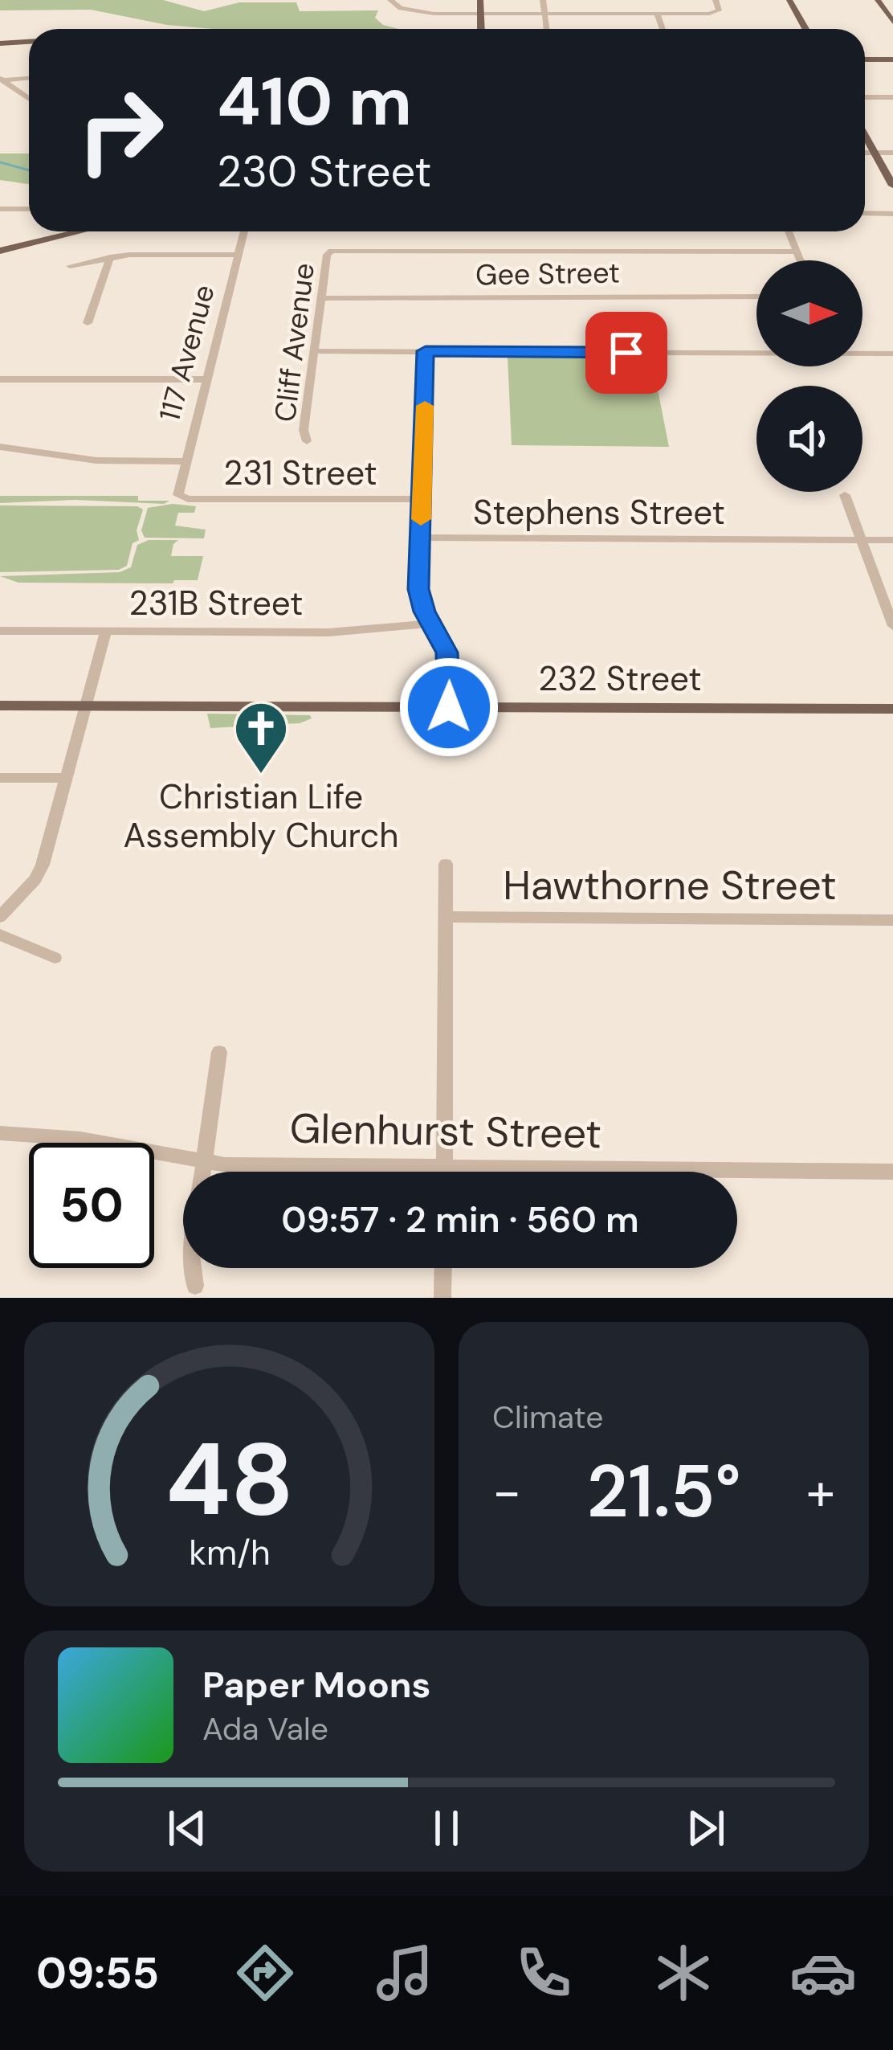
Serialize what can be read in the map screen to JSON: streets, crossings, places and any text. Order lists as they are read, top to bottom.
{
  "streets": {
    "main road": ["232 Street"],
    "street": [
      "Gee Street",
      "Cliff Avenue",
      "117 Avenue",
      "231 Street",
      "Stephens Street",
      "231B Street",
      "Hawthorne Street",
      "Glenhurst Street"
    ]
  },
  "crossings": [
    ["Gee Street", "Cliff Avenue"],
    ["117 Avenue", "231 Street"]
  ],
  "places": {
    "church": ["Christian Life Assembly Church"]
  },
  "north": "right",
  "page": {
    "turn": ["410 m", "230 Street"],
    "limit": "50",
    "trip": "09:57 · 2 min · 560 m",
    "tile": "Climate",
    "heat": ["−", "21.5°", "+"],
    "song": ["Paper Moons", "Ada Vale"],
    "tabs": "09:55",
    "gauge": ["48", "km/h"]
  }
}
